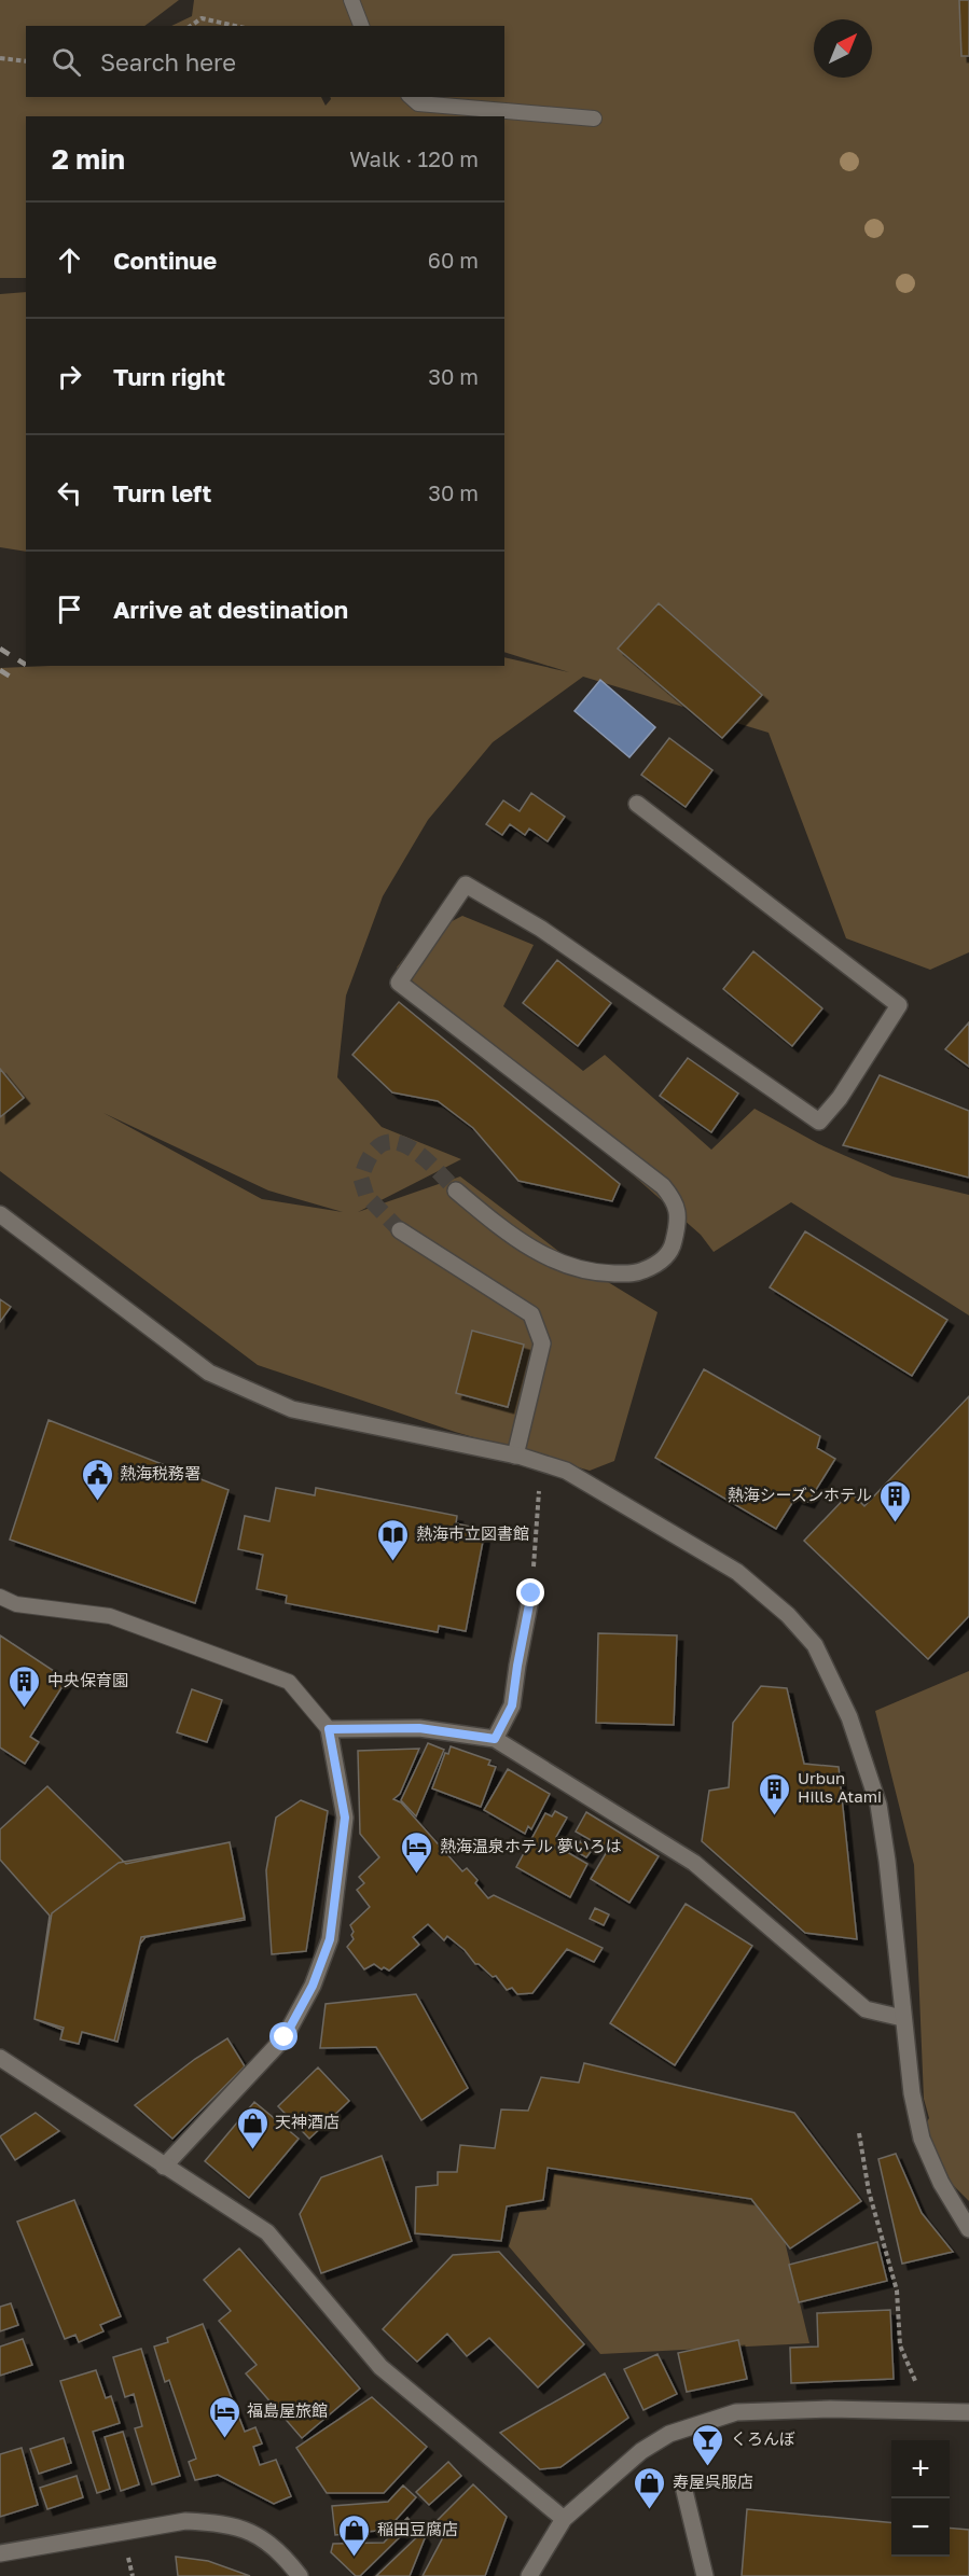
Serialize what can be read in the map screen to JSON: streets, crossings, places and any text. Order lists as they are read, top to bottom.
{
  "places": {
    "public building": ["熱海税務署"],
    "building": ["熱海シーズンホテル", "中央保育園", "Urbun Hills Atami"],
    "library": ["熱海市立図書館"],
    "hotel": ["熱海温泉ホテル 夢いろは", "福島屋旅館"],
    "shop": ["天神酒店", "寿屋呉服店", "稲田豆腐店"],
    "bar": ["くろんぼ"]
  },
  "north": "top right",
  "page": {
    "search": "Search here",
    "heading": ["2 min", "Walk · 120 m"],
    "list": [
      ["Continue", "60 m"],
      ["Turn right", "30 m"],
      ["Turn left", "30 m"],
      "Arrive at destination"
    ],
    "map_buttons": ["+", "−"]
  }
}
